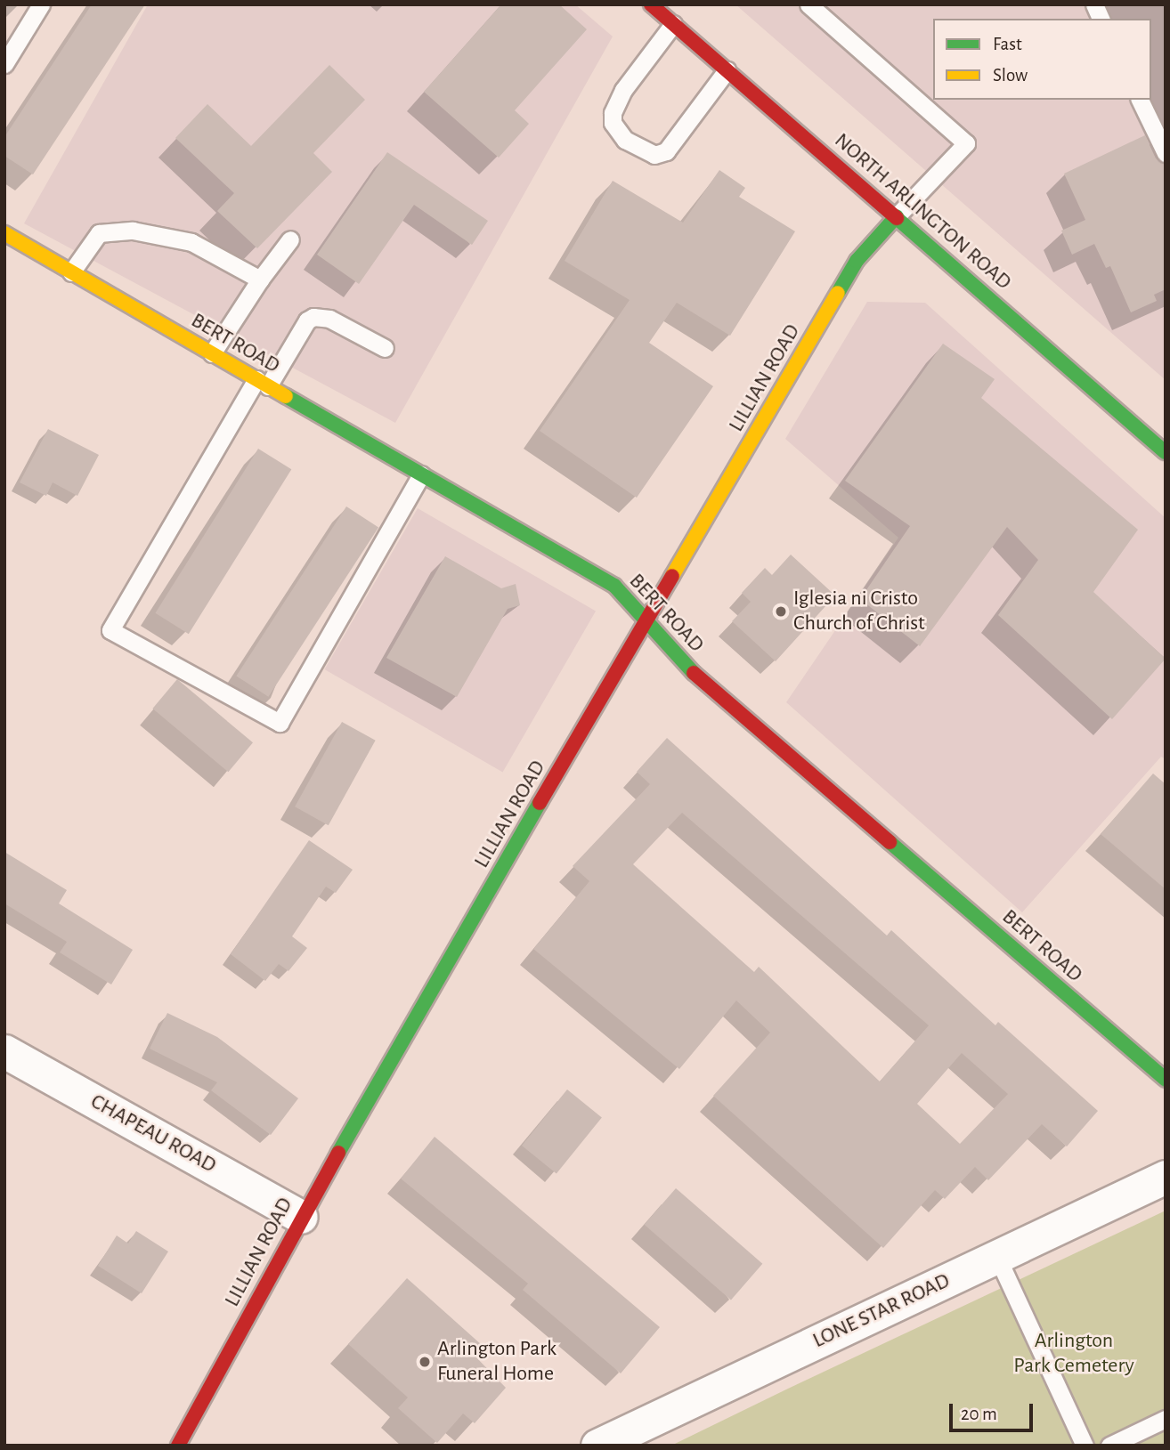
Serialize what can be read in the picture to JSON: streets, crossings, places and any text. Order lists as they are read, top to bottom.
{
  "streets": {
    "street": [
      "NORTH ARLINGTON ROAD",
      "BERT ROAD",
      "LILLIAN ROAD",
      "CHAPEAU ROAD",
      "LONE STAR ROAD"
    ]
  },
  "crossings": [
    ["NORTH ARLINGTON ROAD", "LILLIAN ROAD"],
    ["BERT ROAD", "LILLIAN ROAD"],
    ["LILLIAN ROAD", "CHAPEAU ROAD"]
  ],
  "parks": ["Arlington Park Cemetery"],
  "places": ["Iglesia ni Cristo Church of Christ", "Arlington Park Funeral Home"],
  "legend": ["Fast", "Slow"],
  "scale_bar": "20 m"
}
